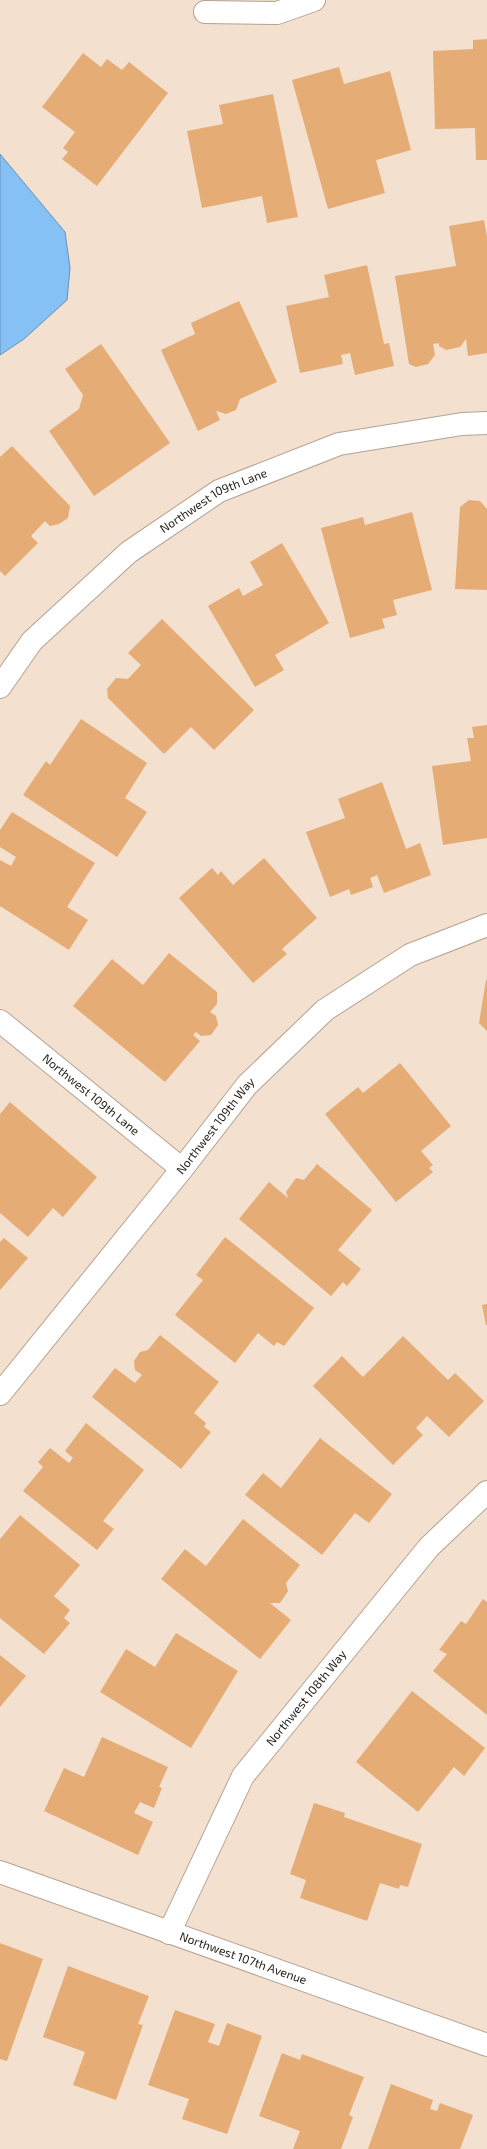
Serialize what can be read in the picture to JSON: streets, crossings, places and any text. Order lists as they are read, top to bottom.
{
  "streets": {
    "street": [
      "Northwest 109th Lane",
      "Northwest 109th Way",
      "Northwest 108th Way",
      "Northwest 107th Avenue"
    ]
  },
  "crossings": [
    ["Northwest 109th Lane", "Northwest 109th Way"],
    ["Northwest 108th Way", "Northwest 107th Avenue"]
  ]
}
